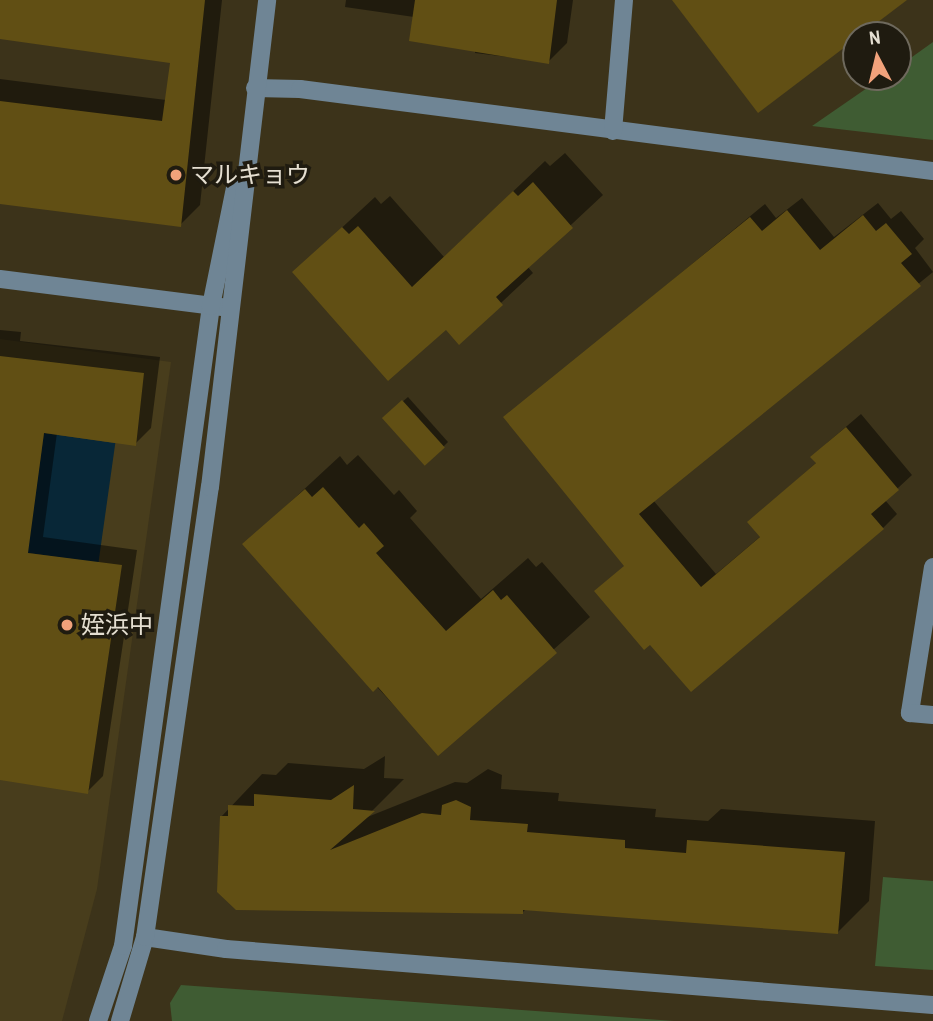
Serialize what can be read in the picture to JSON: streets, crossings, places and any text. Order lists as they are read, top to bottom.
{
  "places": ["マルキョウ", "姪浜中"],
  "north": "top"
}
